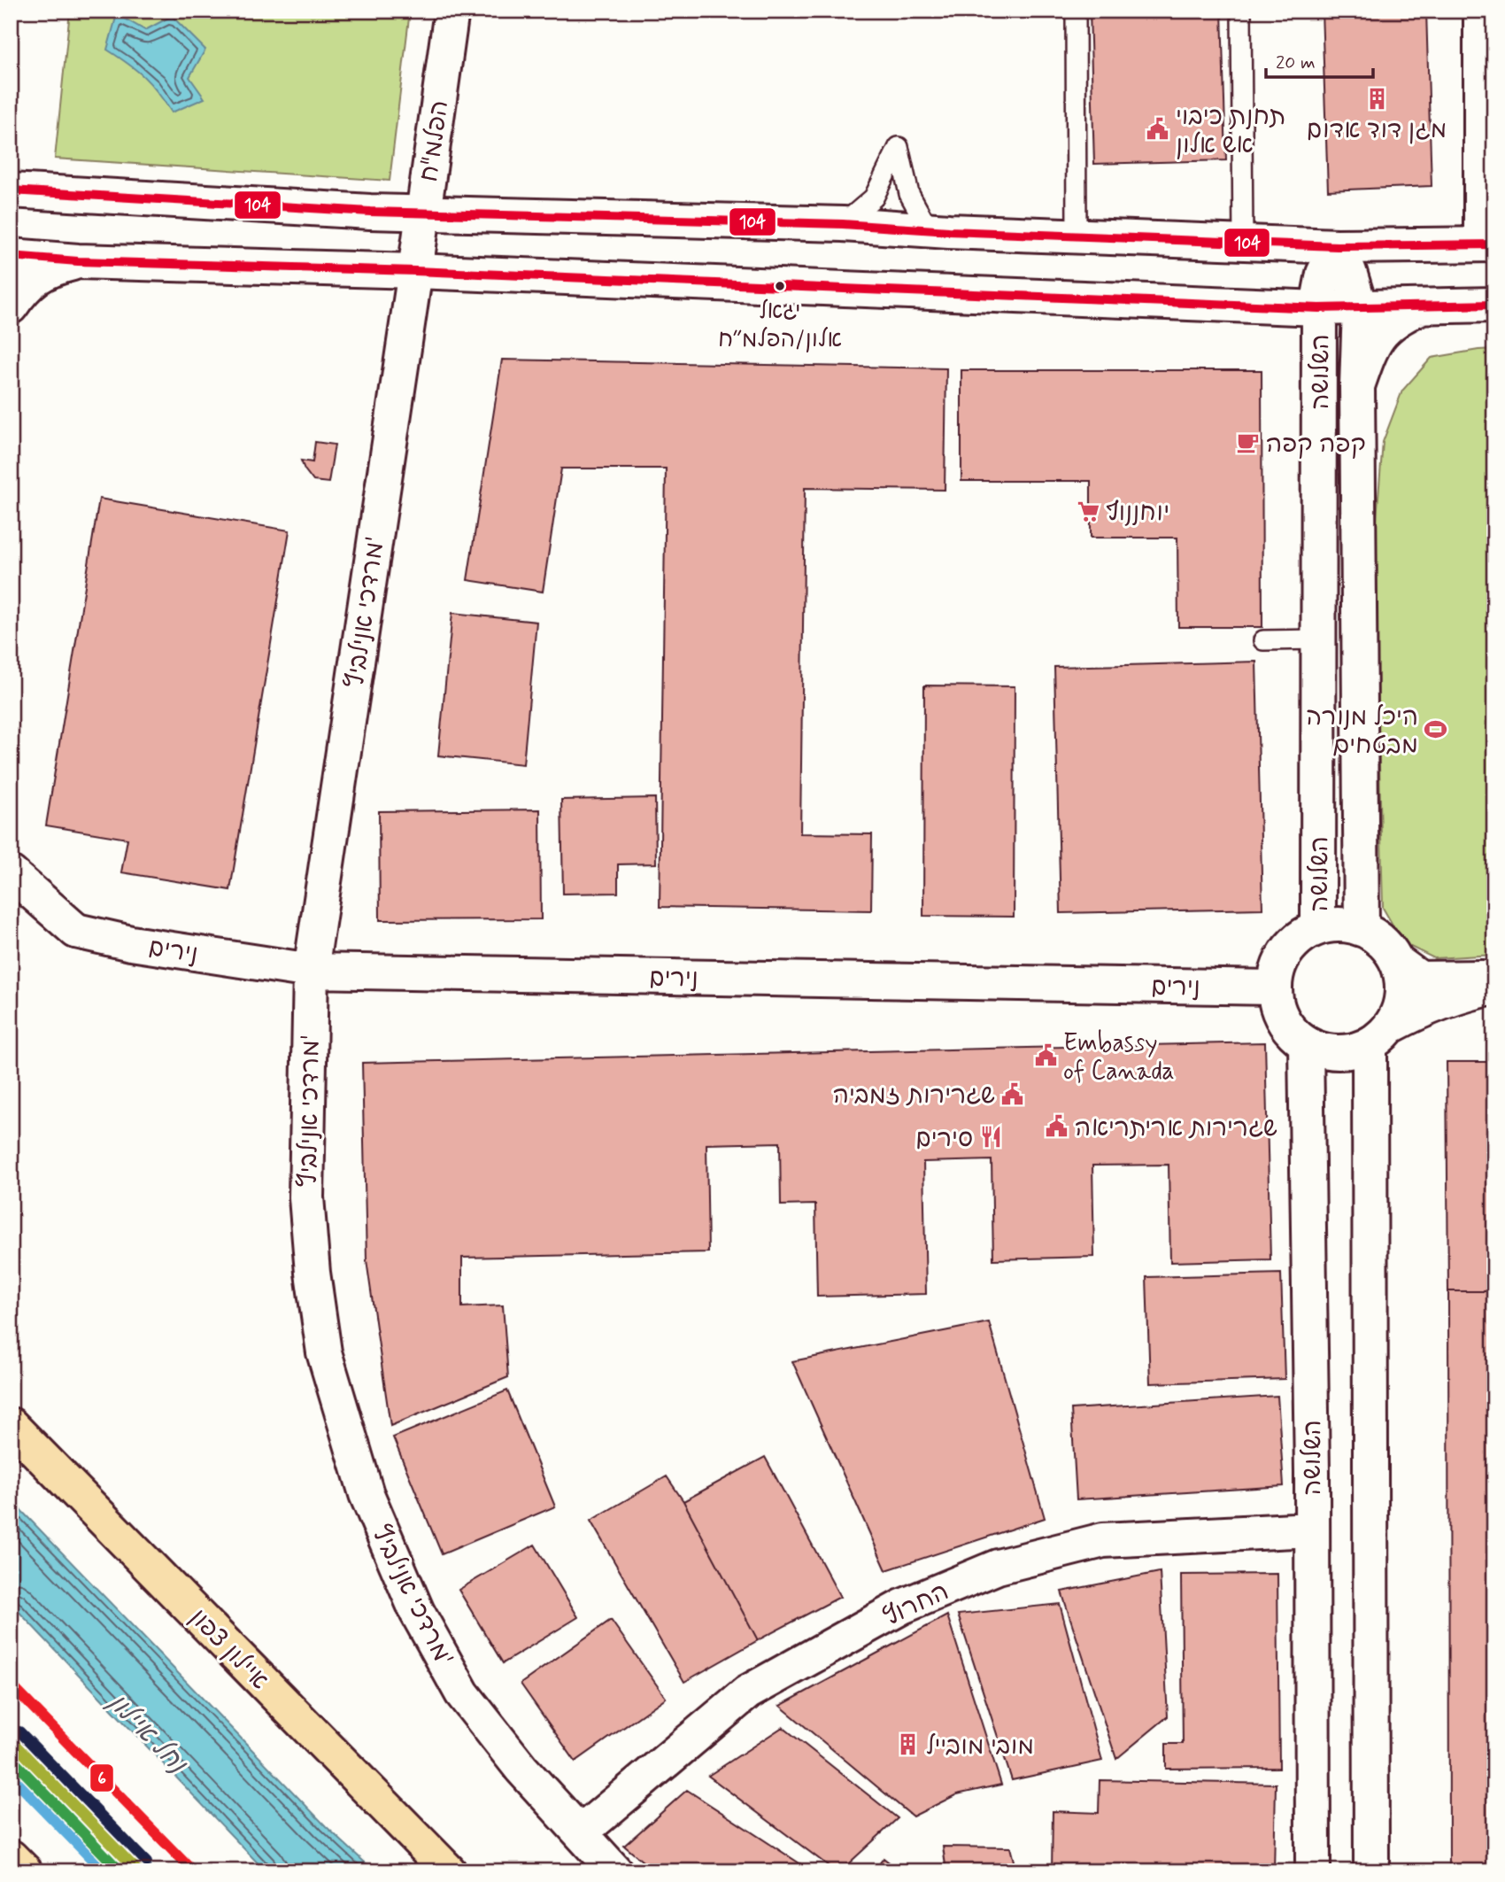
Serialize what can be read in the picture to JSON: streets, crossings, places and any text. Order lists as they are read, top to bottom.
{
  "streets": {
    "highway": ["איילון צפון"],
    "street": [
      "הפלמ\"ח",
      "השלושה",
      "מרדכי אנילביץ'",
      "נירים",
      "החרוץ"
    ]
  },
  "crossings": [
    ["הפלמ\"ח", "מרדכי אנילביץ'"],
    ["השלושה", "נירים"],
    ["השלושה", "החרוץ"],
    ["מרדכי אנילביץ'", "נירים"],
    ["מרדכי אנילביץ'", "החרוץ"]
  ],
  "water": ["נחל איילון"],
  "places": {
    "building": ["מגן דוד אדום", "מובי מובייל"],
    "public building": [
      "תחנת כיבוי אש אלון",
      "Embassy of Canada",
      "שגרירות זמביה",
      "שגרירות אריתריאה"
    ],
    "other": ["יגאל אלון/הפלמ״ח"],
    "cafe": ["קפה קפה"],
    "supermarket": ["יוחננוף"],
    "sports": ["היכל מנורה מבטחים"],
    "restaurant": ["סירים"]
  },
  "lines": ["transit line 104", "transit line 6"],
  "scale_bar": "20 m"
}
